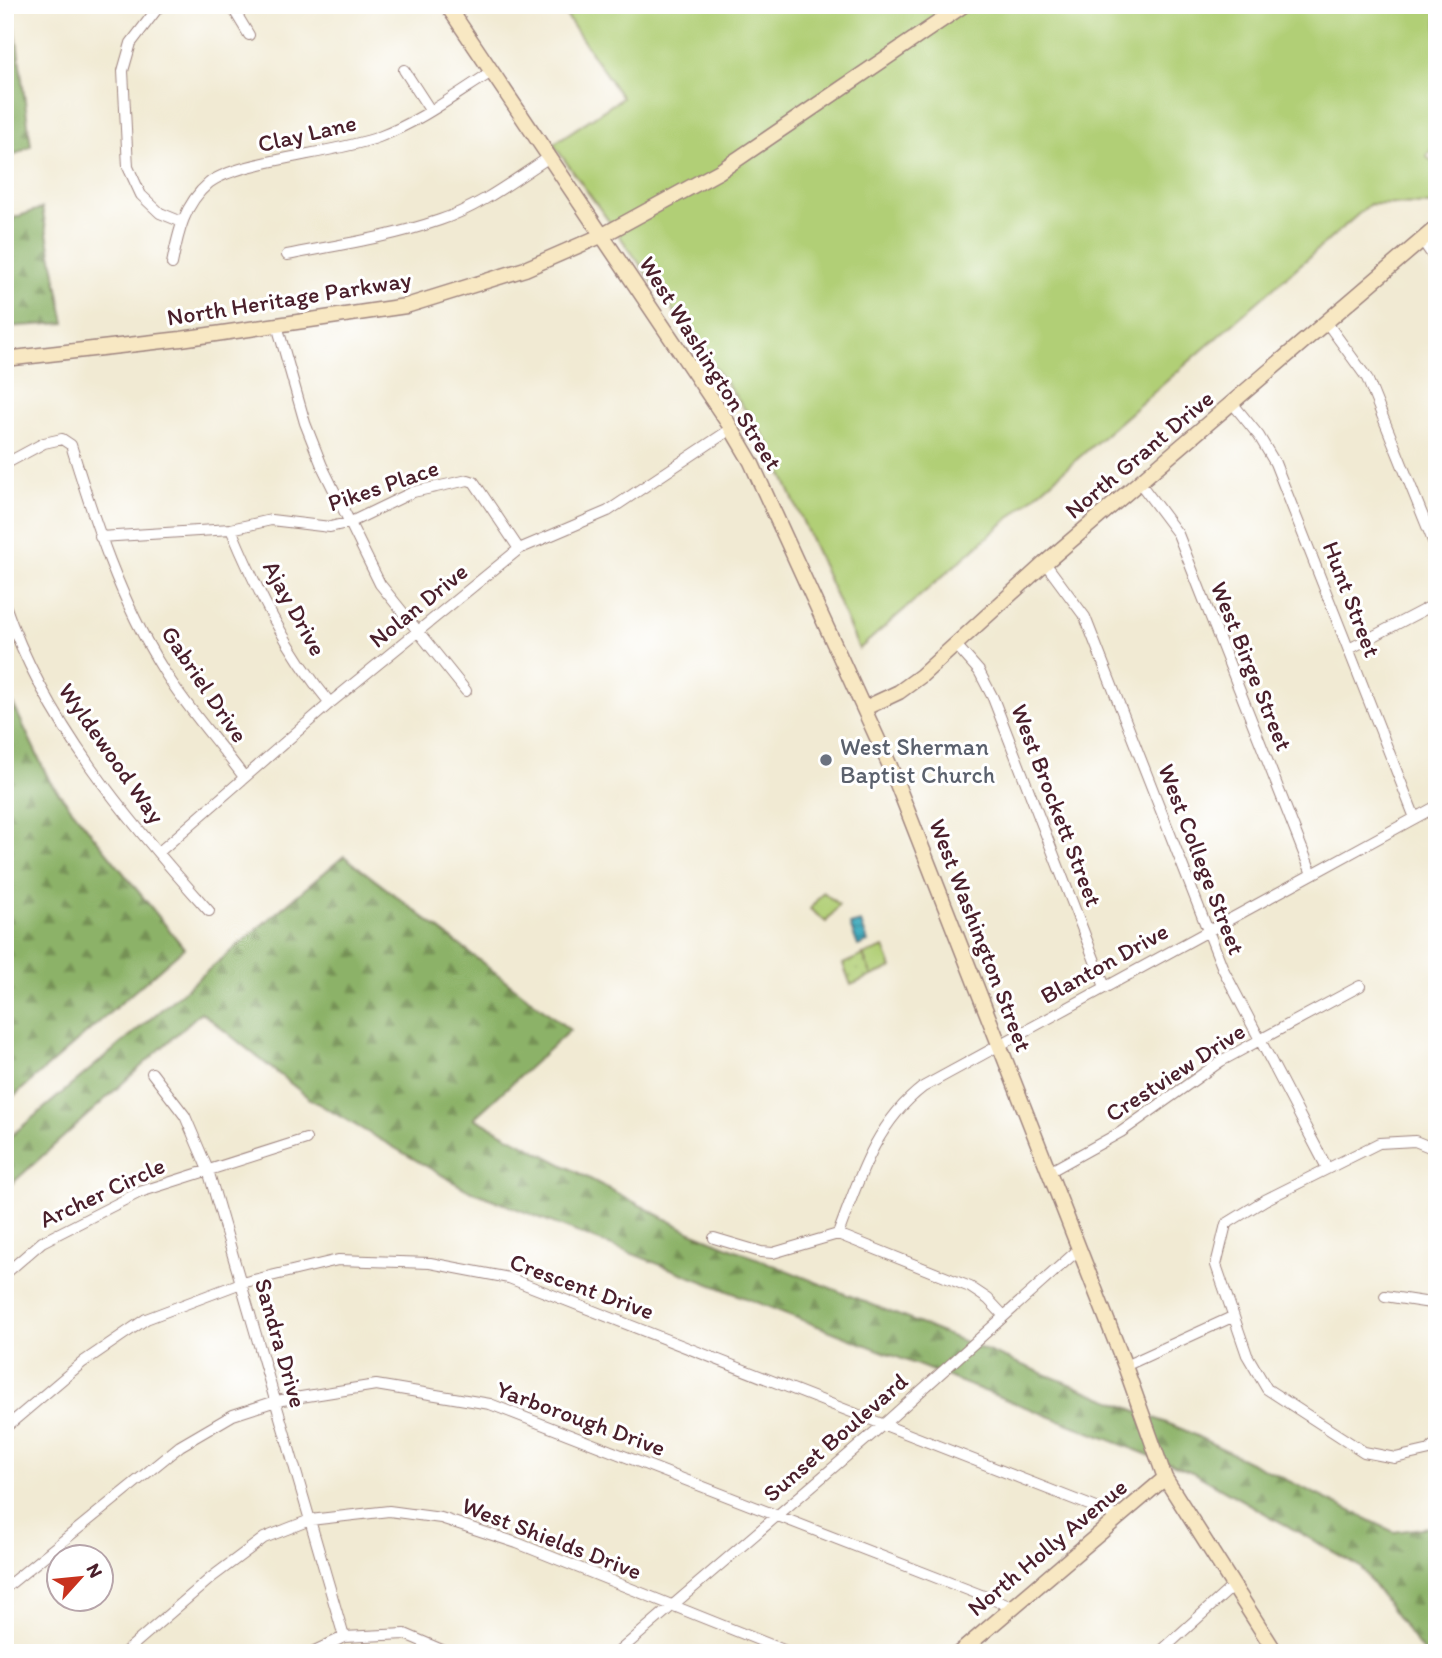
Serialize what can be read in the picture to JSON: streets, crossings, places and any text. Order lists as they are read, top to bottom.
{
  "streets": {
    "street": [
      "Clay Lane",
      "North Heritage Parkway",
      "West Washington Street",
      "North Grant Drive",
      "Pikes Place",
      "Hunt Street",
      "Nolan Drive",
      "Ajay Drive",
      "West Birge Street",
      "Gabriel Drive",
      "Wyldewood Way",
      "West Brockett Street",
      "West College Street",
      "Blanton Drive",
      "Crestview Drive",
      "Archer Circle",
      "Crescent Drive",
      "Sandra Drive",
      "Yarborough Drive",
      "Sunset Boulevard",
      "West Shields Drive",
      "North Holly Avenue"
    ]
  },
  "crossings": [
    ["Clay Lane", "West Washington Street"],
    ["North Heritage Parkway", "West Washington Street"],
    ["West Washington Street", "North Grant Drive"],
    ["West Washington Street", "Nolan Drive"],
    ["West Washington Street", "Blanton Drive"],
    ["West Washington Street", "Crestview Drive"],
    ["West Washington Street", "Sunset Boulevard"],
    ["West Washington Street", "North Holly Avenue"],
    ["North Grant Drive", "Hunt Street"],
    ["North Grant Drive", "West Birge Street"],
    ["North Grant Drive", "West Brockett Street"],
    ["North Grant Drive", "West College Street"],
    ["Pikes Place", "Nolan Drive"],
    ["Pikes Place", "Ajay Drive"],
    ["Pikes Place", "Gabriel Drive"],
    ["Hunt Street", "Blanton Drive"],
    ["Nolan Drive", "Ajay Drive"],
    ["Nolan Drive", "Gabriel Drive"],
    ["Nolan Drive", "Wyldewood Way"],
    ["West Birge Street", "Blanton Drive"],
    ["West Brockett Street", "Blanton Drive"],
    ["West College Street", "Blanton Drive"],
    ["West College Street", "Crestview Drive"],
    ["Archer Circle", "Sandra Drive"],
    ["Crescent Drive", "Sandra Drive"],
    ["Crescent Drive", "Sunset Boulevard"],
    ["Crescent Drive", "North Holly Avenue"],
    ["Sandra Drive", "Yarborough Drive"],
    ["Sandra Drive", "West Shields Drive"],
    ["Yarborough Drive", "Sunset Boulevard"],
    ["Yarborough Drive", "North Holly Avenue"],
    ["Sunset Boulevard", "West Shields Drive"]
  ],
  "places": ["West Sherman Baptist Church"],
  "north": "top right"
}
